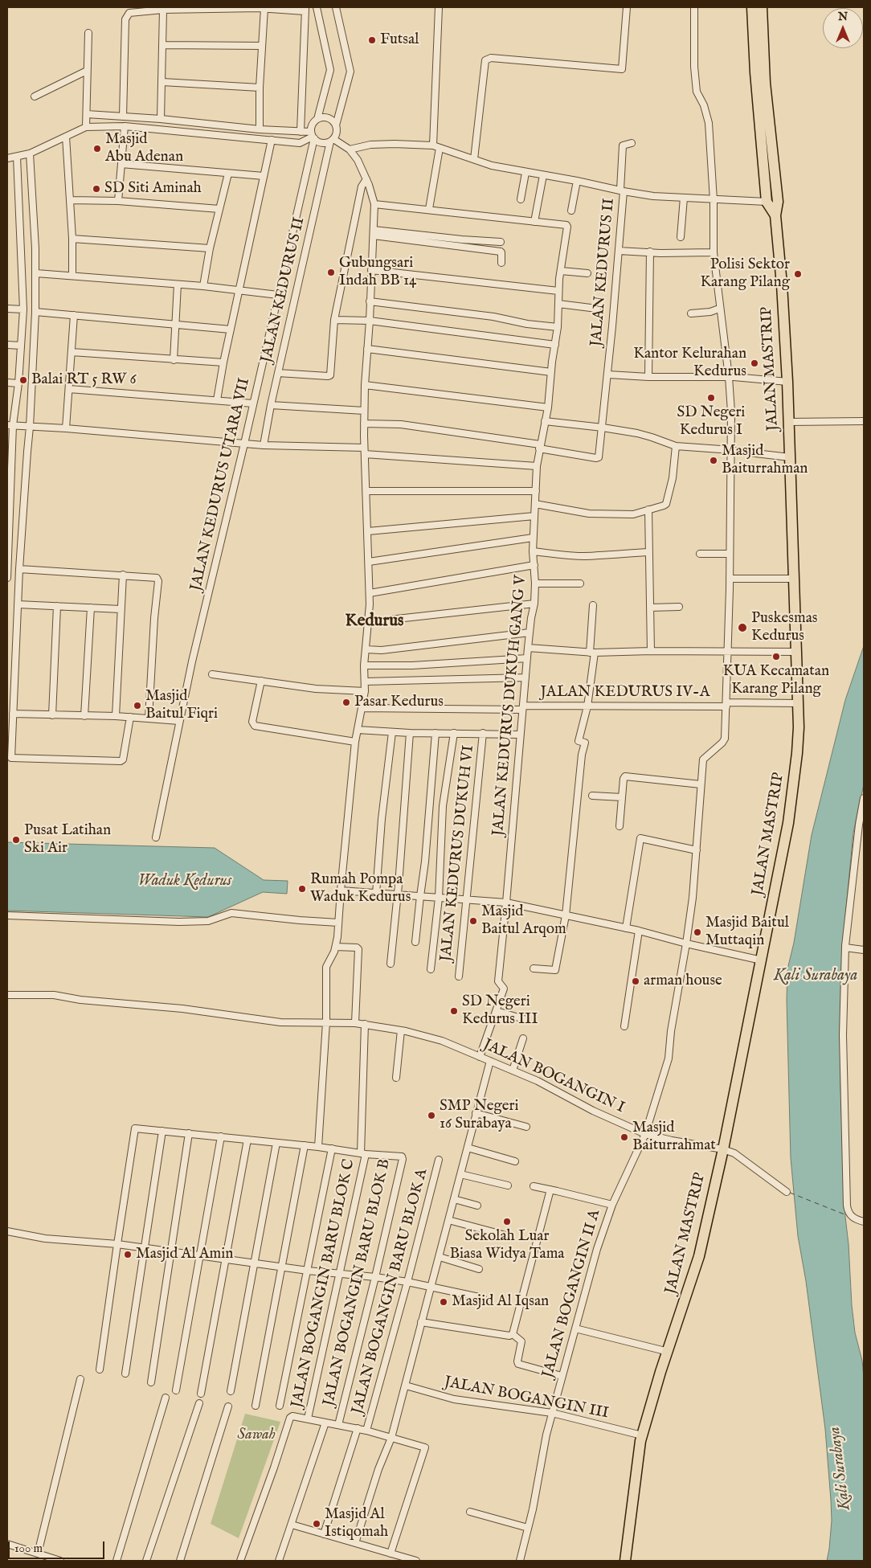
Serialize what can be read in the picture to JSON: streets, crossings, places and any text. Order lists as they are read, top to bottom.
{
  "streets": {
    "main road": ["JALAN MASTRIP"],
    "street": [
      "JALAN KEDURUS II",
      "JALAN KEDURUS UTARA VII",
      "JALAN KEDURUS IV-A",
      "JALAN KEDURUS DUKUH GANG V",
      "JALAN KEDURUS DUKUH VI",
      "JALAN BOGANGIN I",
      "JALAN BOGANGIN BARU BLOK B",
      "JALAN BOGANGIN BARU BLOK C",
      "JALAN BOGANGIN BARU BLOK A",
      "JALAN BOGANGIN II A",
      "JALAN BOGANGIN III"
    ]
  },
  "crossings": [
    ["JALAN KEDURUS II", "JALAN MASTRIP"],
    ["JALAN KEDURUS II", "JALAN KEDURUS UTARA VII"],
    ["JALAN KEDURUS II", "JALAN KEDURUS DUKUH GANG V"],
    ["JALAN MASTRIP", "JALAN KEDURUS IV-A"],
    ["JALAN MASTRIP", "JALAN BOGANGIN I"],
    ["JALAN MASTRIP", "JALAN BOGANGIN III"],
    ["JALAN KEDURUS IV-A", "JALAN KEDURUS DUKUH GANG V"],
    ["JALAN KEDURUS IV-A", "JALAN BOGANGIN II A"],
    ["JALAN BOGANGIN I", "JALAN BOGANGIN BARU BLOK C"],
    ["JALAN BOGANGIN I", "JALAN BOGANGIN II A"],
    ["JALAN BOGANGIN BARU BLOK B", "JALAN BOGANGIN BARU BLOK C"],
    ["JALAN BOGANGIN II A", "JALAN BOGANGIN III"]
  ],
  "districts": ["Kedurus"],
  "water": ["Waduk Kedurus", "Kali Surabaya"],
  "parks": ["Sawah"],
  "places": [
    "Futsal",
    "Masjid Abu Adenan",
    "SD Siti Aminah",
    "Gubungsari Indah BB 14",
    "Polisi Sektor Karang Pilang",
    "Kantor Kelurahan Kedurus",
    "Balai RT 5 RW 6",
    "SD Negeri Kedurus I",
    "Masjid Baiturrahman",
    "Puskesmas Kedurus",
    "KUA Kecamatan Karang Pilang",
    "Pasar Kedurus",
    "Masjid Baitul Fiqri",
    "Pusat Latihan Ski Air",
    "Rumah Pompa Waduk Kedurus",
    "Masjid Baitul Arqom",
    "Masjid Baitul Muttaqin",
    "arman house",
    "SD Negeri Kedurus III",
    "SMP Negeri 16 Surabaya",
    "Masjid Baiturrahmat",
    "Sekolah Luar Biasa Widya Tama",
    "Masjid Al Amin",
    "Masjid Al Iqsan",
    "Masjid Al Istiqomah"
  ],
  "scale_bar": "100 m",
  "north": "top"
}
